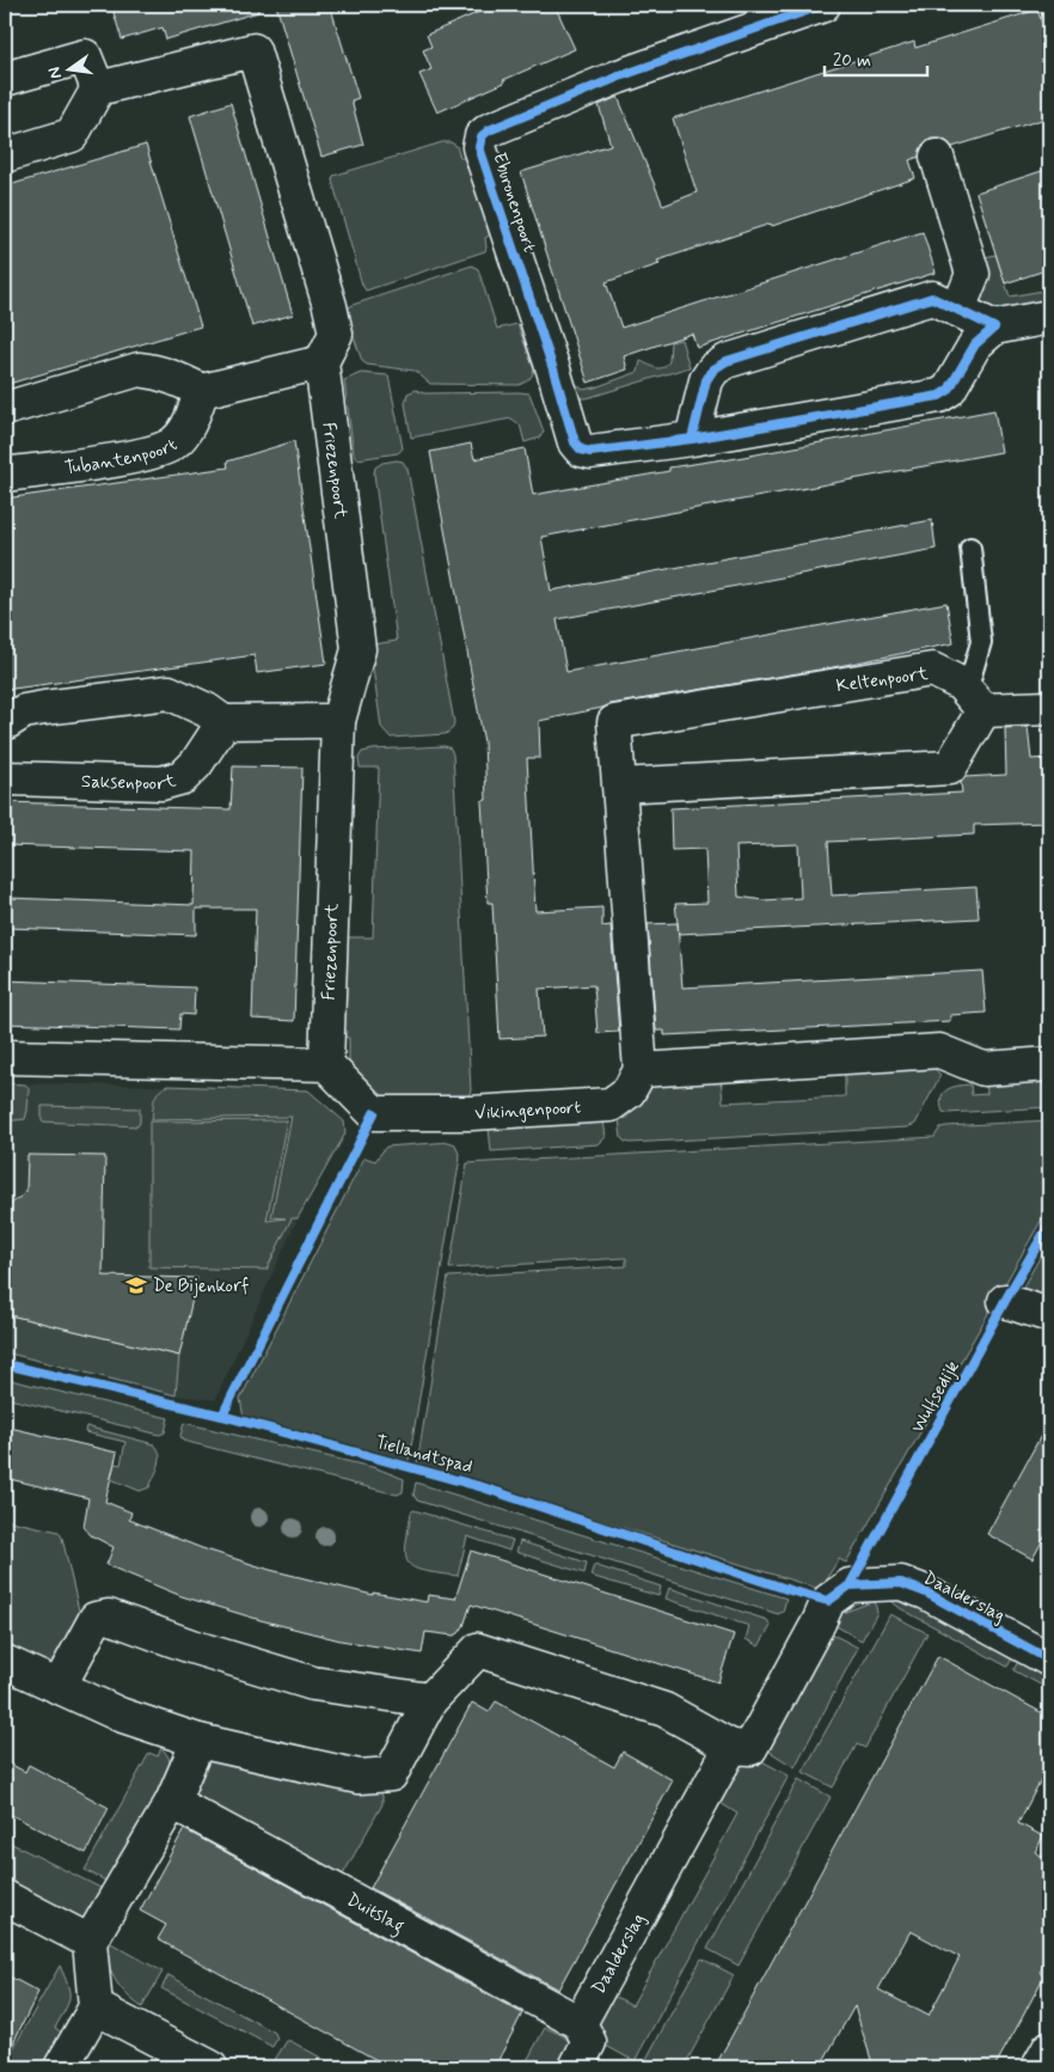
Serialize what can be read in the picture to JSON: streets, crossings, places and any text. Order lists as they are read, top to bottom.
{
  "streets": {
    "street": [
      "Eburonenpoort",
      "Tubantenpoort",
      "Friezenpoort",
      "Keltenpoort",
      "Saksenpoort",
      "Vikingenpoort",
      "Daalderslag",
      "Duitslag"
    ],
    "cycle path": ["Wulfsedijk", "Tiellandtspad"]
  },
  "crossings": [
    ["Friezenpoort", "Vikingenpoort"],
    ["Keltenpoort", "Vikingenpoort"],
    ["Daalderslag", "Duitslag"]
  ],
  "places": {
    "school or university": ["De Bijenkorf"]
  },
  "scale_bar": "20 m",
  "north": "left"
}
